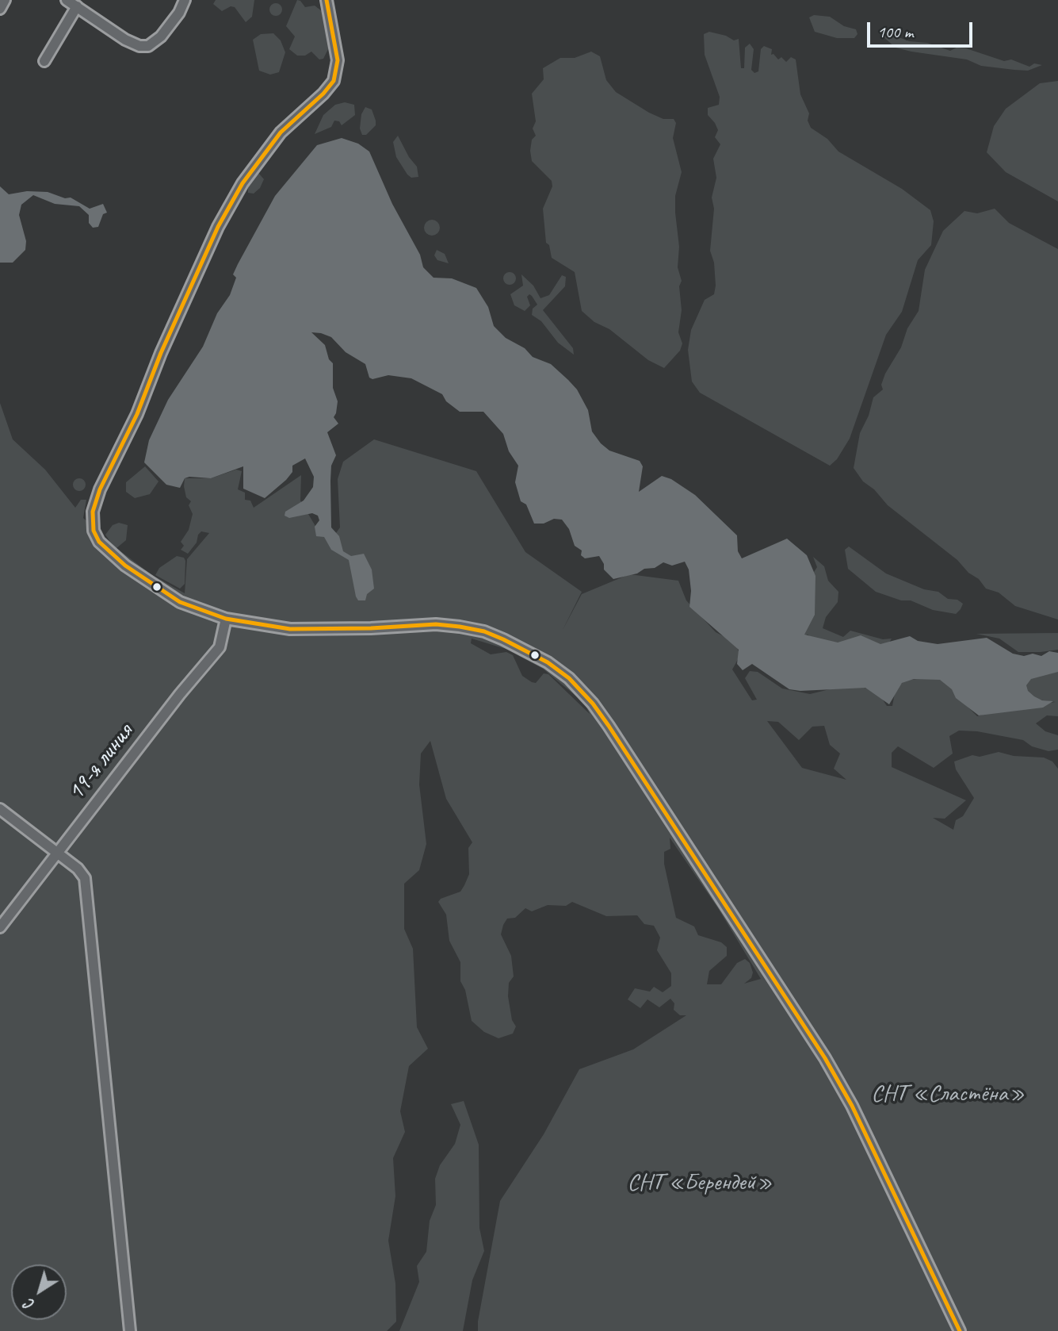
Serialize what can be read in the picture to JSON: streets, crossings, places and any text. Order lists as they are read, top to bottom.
{
  "streets": {
    "street": ["19-я линия"]
  },
  "parks": ["СНТ «Сластёна»", "СНТ «Берендей»"],
  "scale_bar": "100 m",
  "north": "bottom left"
}
